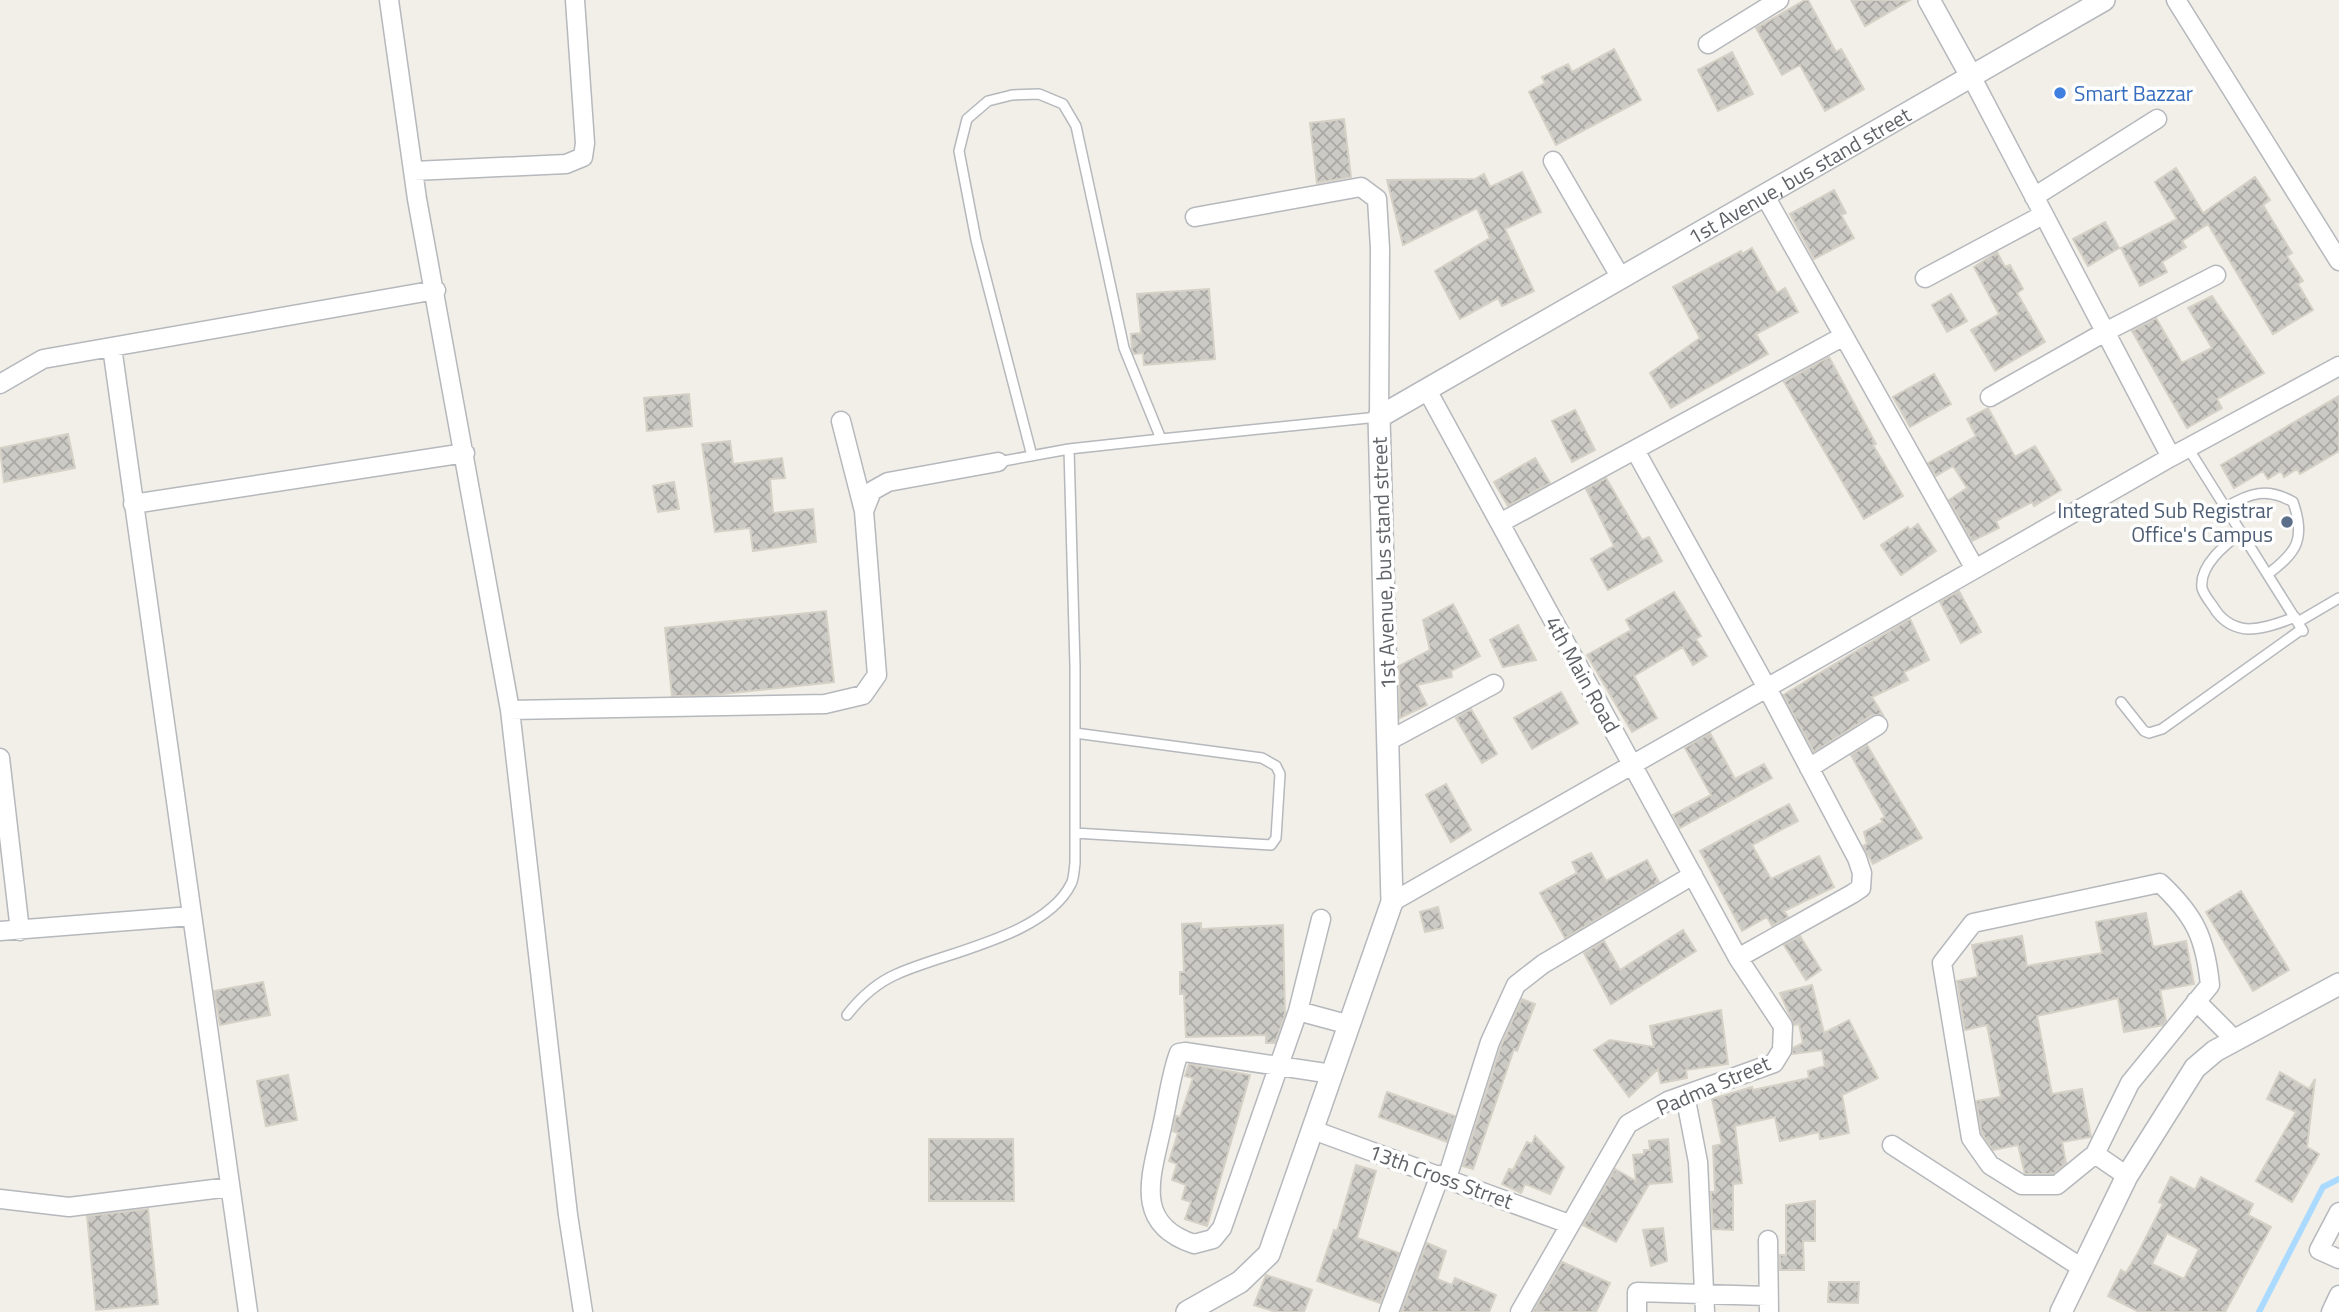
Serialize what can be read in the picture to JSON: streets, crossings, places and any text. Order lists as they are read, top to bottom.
{
  "streets": {
    "street": [
      "1st Avenue, bus stand street",
      "4th Main Road",
      "Padma Street",
      "13th Cross Strret"
    ]
  },
  "crossings": [
    ["1st Avenue, bus stand street", "4th Main Road"],
    ["1st Avenue, bus stand street", "13th Cross Strret"],
    ["4th Main Road", "Padma Street"],
    ["Padma Street", "13th Cross Strret"]
  ],
  "places": ["Smart Bazzar", "Integrated Sub Registrar Office's Campus"]
}
